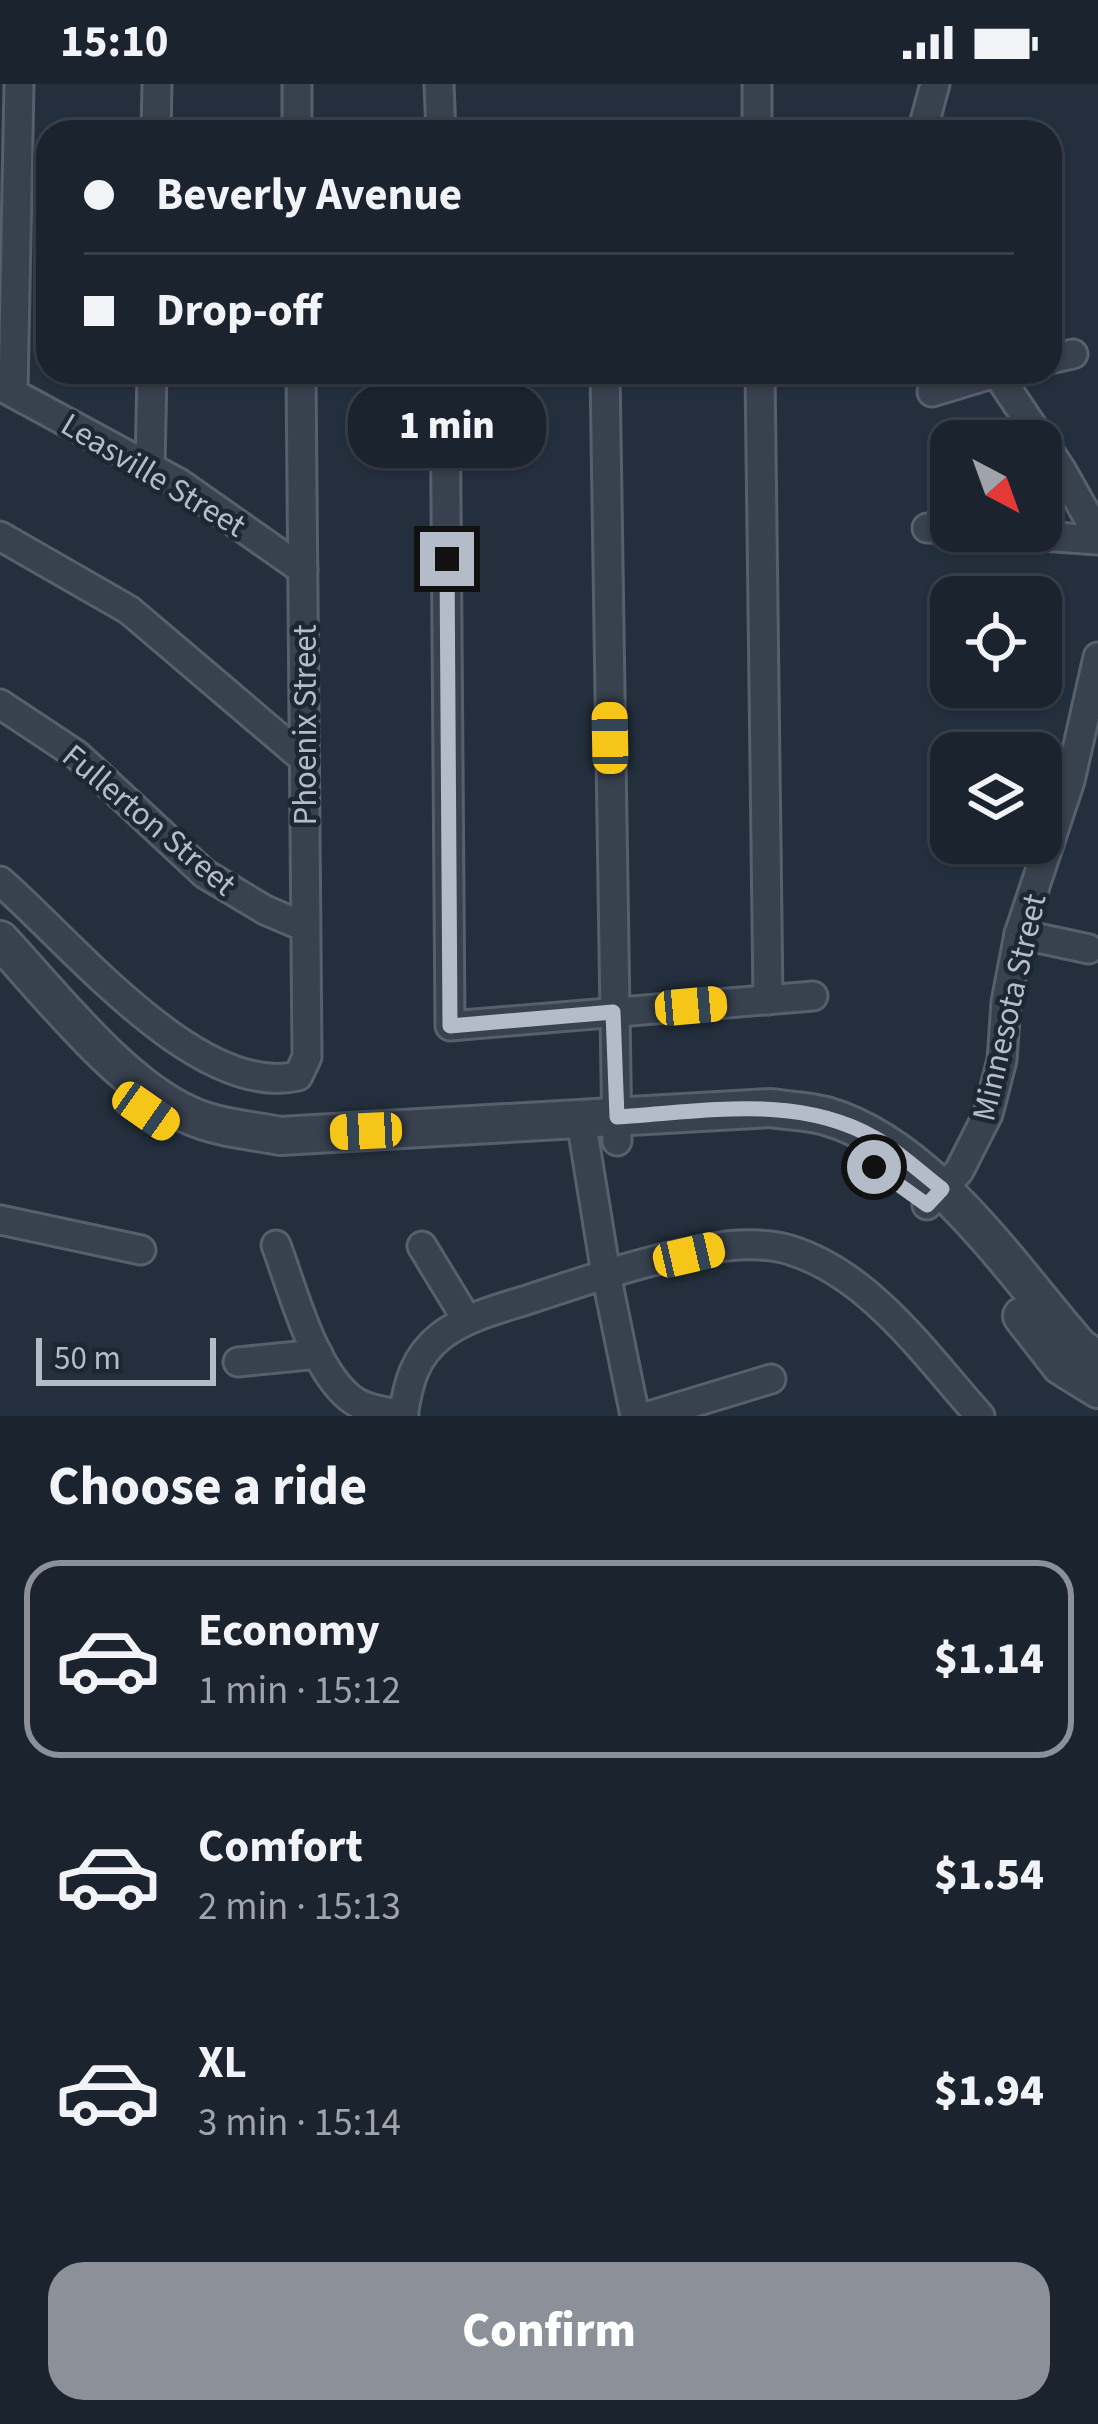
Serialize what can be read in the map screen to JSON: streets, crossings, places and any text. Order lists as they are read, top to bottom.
{
  "streets": {
    "street": [
      "Leasville Street",
      "Phoenix Street",
      "Fullerton Street",
      "Minnesota Street"
    ]
  },
  "crossings": [
    ["Leasville Street", "Phoenix Street"],
    ["Phoenix Street", "Fullerton Street"]
  ],
  "scale_bar": "50 m",
  "north": "bottom right",
  "page": {
    "status": "15:10",
    "banner": ["Beverly Avenue", "Drop-off"],
    "bubble": "1 min",
    "scale": "50 m",
    "heading": "Choose a ride",
    "list": [
      {
        "name": "Economy",
        "note": "1 min · 15:12",
        "value": "$1.14"
      },
      {
        "name": "Comfort",
        "note": "2 min · 15:13",
        "value": "$1.54"
      },
      {
        "name": "XL",
        "note": "3 min · 15:14",
        "value": "$1.94"
      }
    ],
    "buttons": "Confirm"
  }
}
